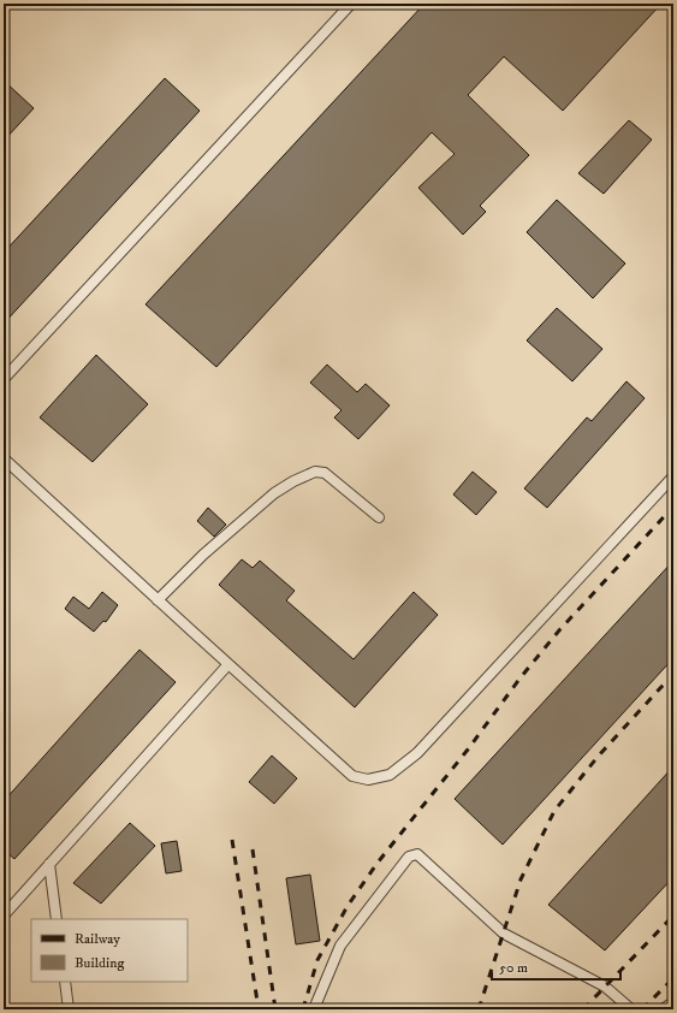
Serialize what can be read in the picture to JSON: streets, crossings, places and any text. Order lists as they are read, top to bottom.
{
  "legend": ["Railway", "Building"],
  "scale_bar": "50 m"
}
